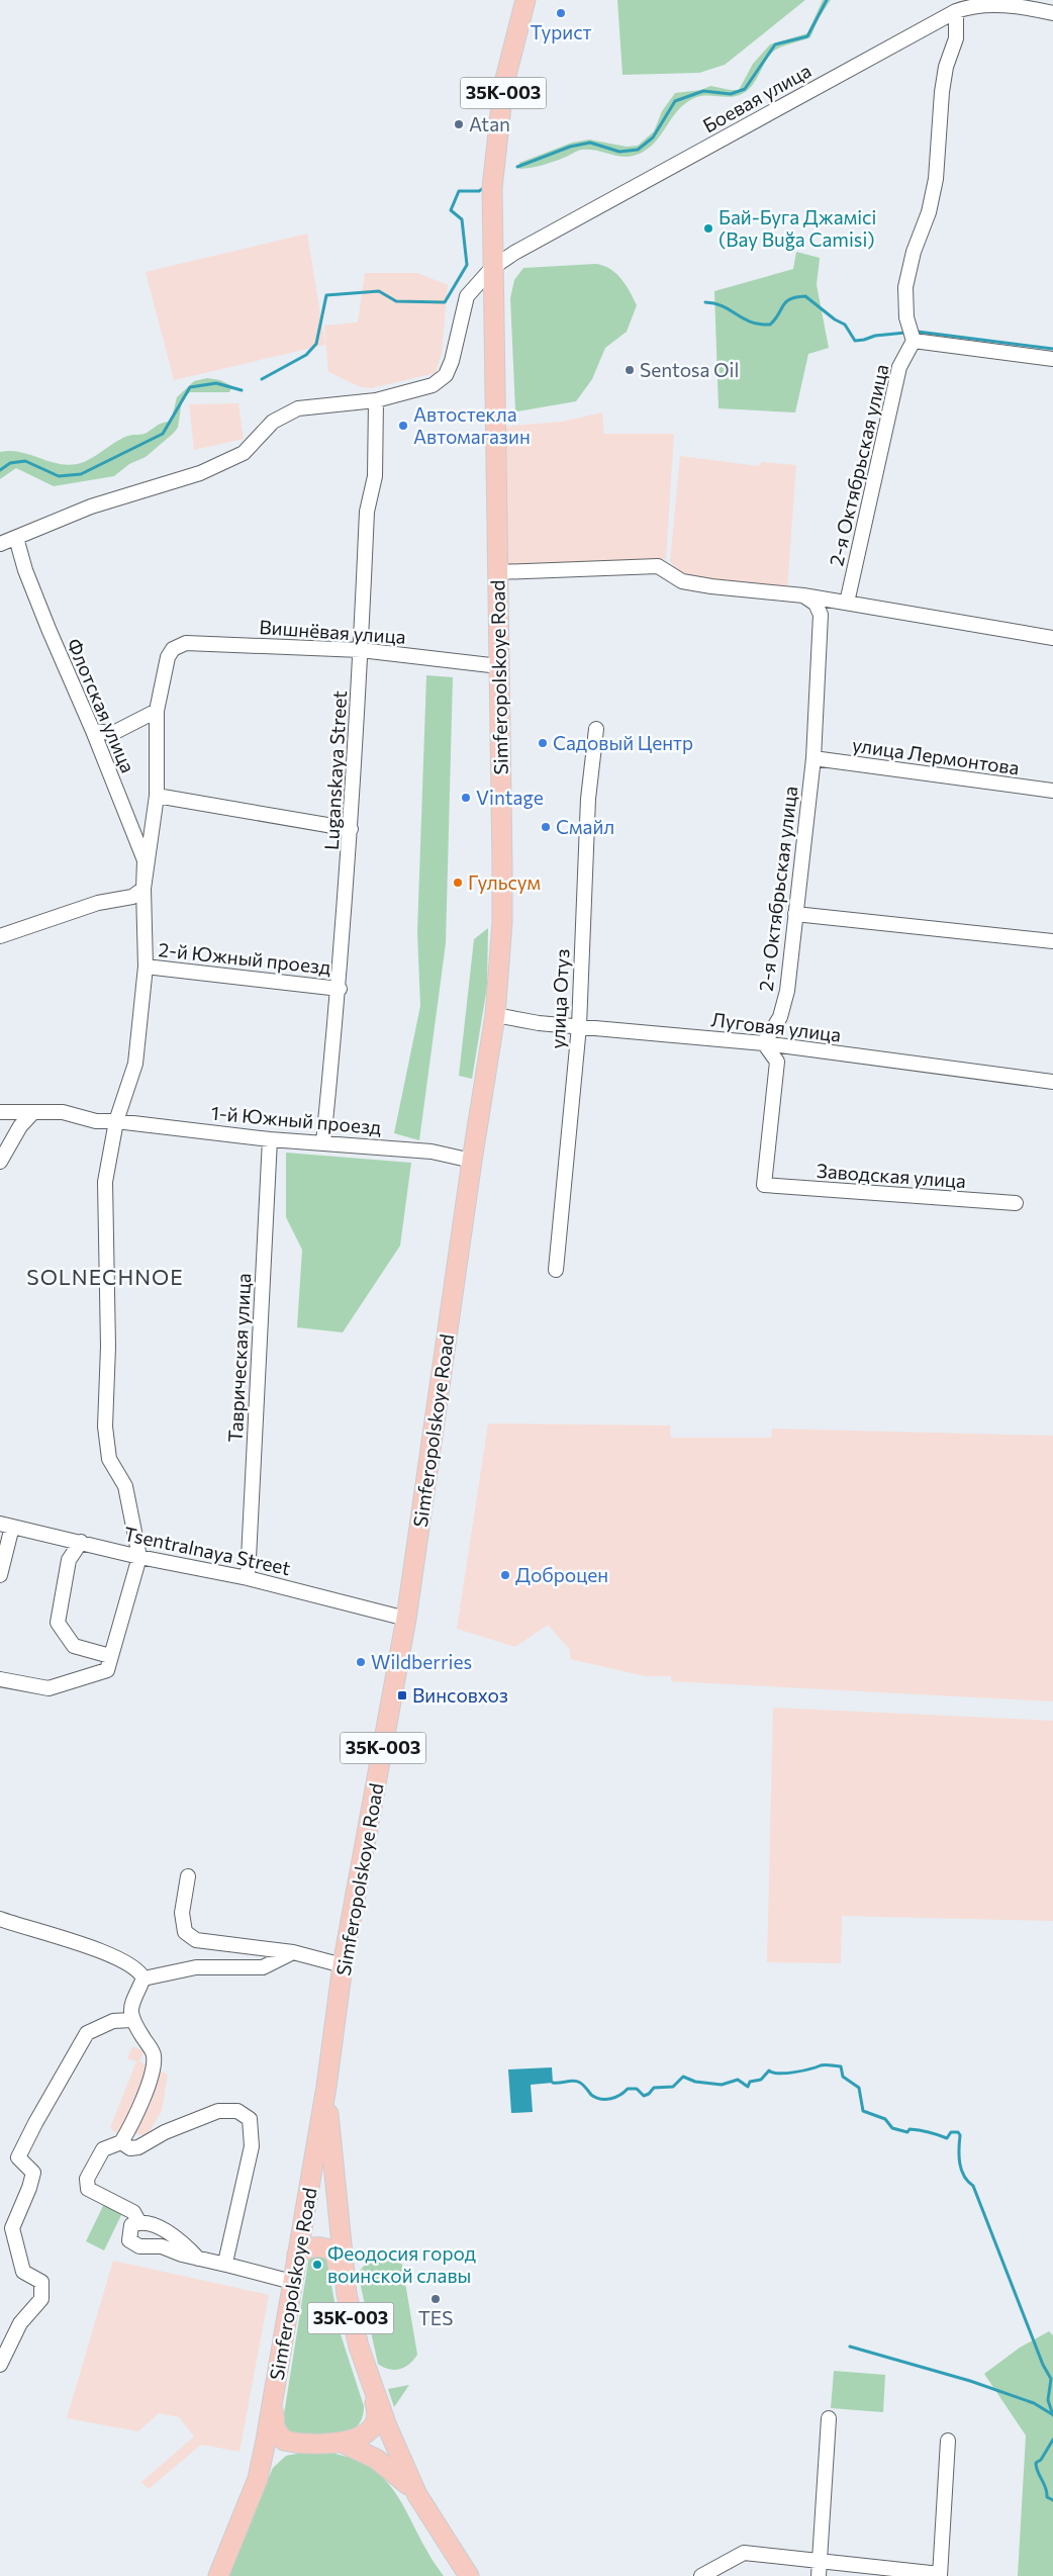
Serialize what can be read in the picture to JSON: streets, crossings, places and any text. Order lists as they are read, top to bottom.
{
  "streets": {
    "main road": ["35К-003", "Simferopolskoye Road"],
    "street": [
      "Боевая улица",
      "2-я Октябрьская улица",
      "Вишнёвая улица",
      "Флотская улица",
      "улица Лермонтова",
      "Luganskaya Street",
      "2-й Южный проезд",
      "улица Отуз",
      "Луговая улица",
      "1-й Южный проезд",
      "Заводская улица",
      "Таврическая улица",
      "Tsentralnaya Street"
    ]
  },
  "crossings": [
    ["35К-003", "Боевая улица"],
    ["35К-003", "Simferopolskoye Road"],
    ["Боевая улица", "Simferopolskoye Road"],
    ["Боевая улица", "Флотская улица"],
    ["Боевая улица", "Luganskaya Street"],
    ["2-я Октябрьская улица", "улица Лермонтова"],
    ["2-я Октябрьская улица", "Луговая улица"],
    ["2-я Октябрьская улица", "Заводская улица"],
    ["Вишнёвая улица", "Simferopolskoye Road"],
    ["Вишнёвая улица", "Luganskaya Street"],
    ["Simferopolskoye Road", "Луговая улица"],
    ["Simferopolskoye Road", "1-й Южный проезд"],
    ["Simferopolskoye Road", "Tsentralnaya Street"],
    ["Luganskaya Street", "2-й Южный проезд"],
    ["Luganskaya Street", "1-й Южный проезд"],
    ["улица Отуз", "Луговая улица"],
    ["Луговая улица", "Заводская улица"],
    ["1-й Южный проезд", "Таврическая улица"],
    ["Таврическая улица", "Tsentralnaya Street"]
  ],
  "districts": ["SOLNECHNOE"],
  "places": {
    "other": [
      "Турист",
      "Atan",
      "Бай-Буга Джамісі (Bay Buğa Camisi)",
      "Sentosa Oil",
      "Автостекла Автомагазин",
      "Садовый Центр",
      "Vintage",
      "Смайл",
      "Гульсум",
      "Доброцен",
      "Wildberries",
      "Феодосия город воинской славы",
      "TES"
    ],
    "transit": ["Винсовхоз"]
  }
}
